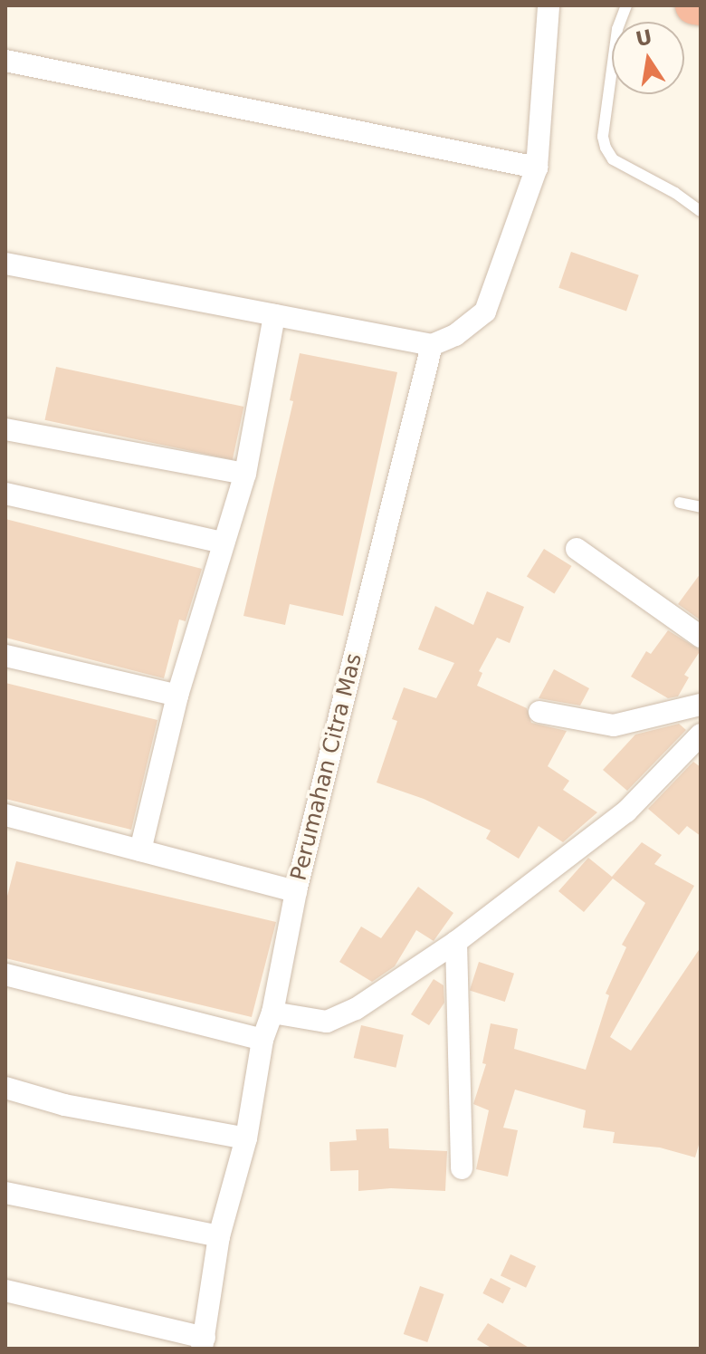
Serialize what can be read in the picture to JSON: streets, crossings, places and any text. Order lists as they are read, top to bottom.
{
  "streets": {
    "street": ["Perumahan Citra Mas"]
  },
  "north": "top"
}
